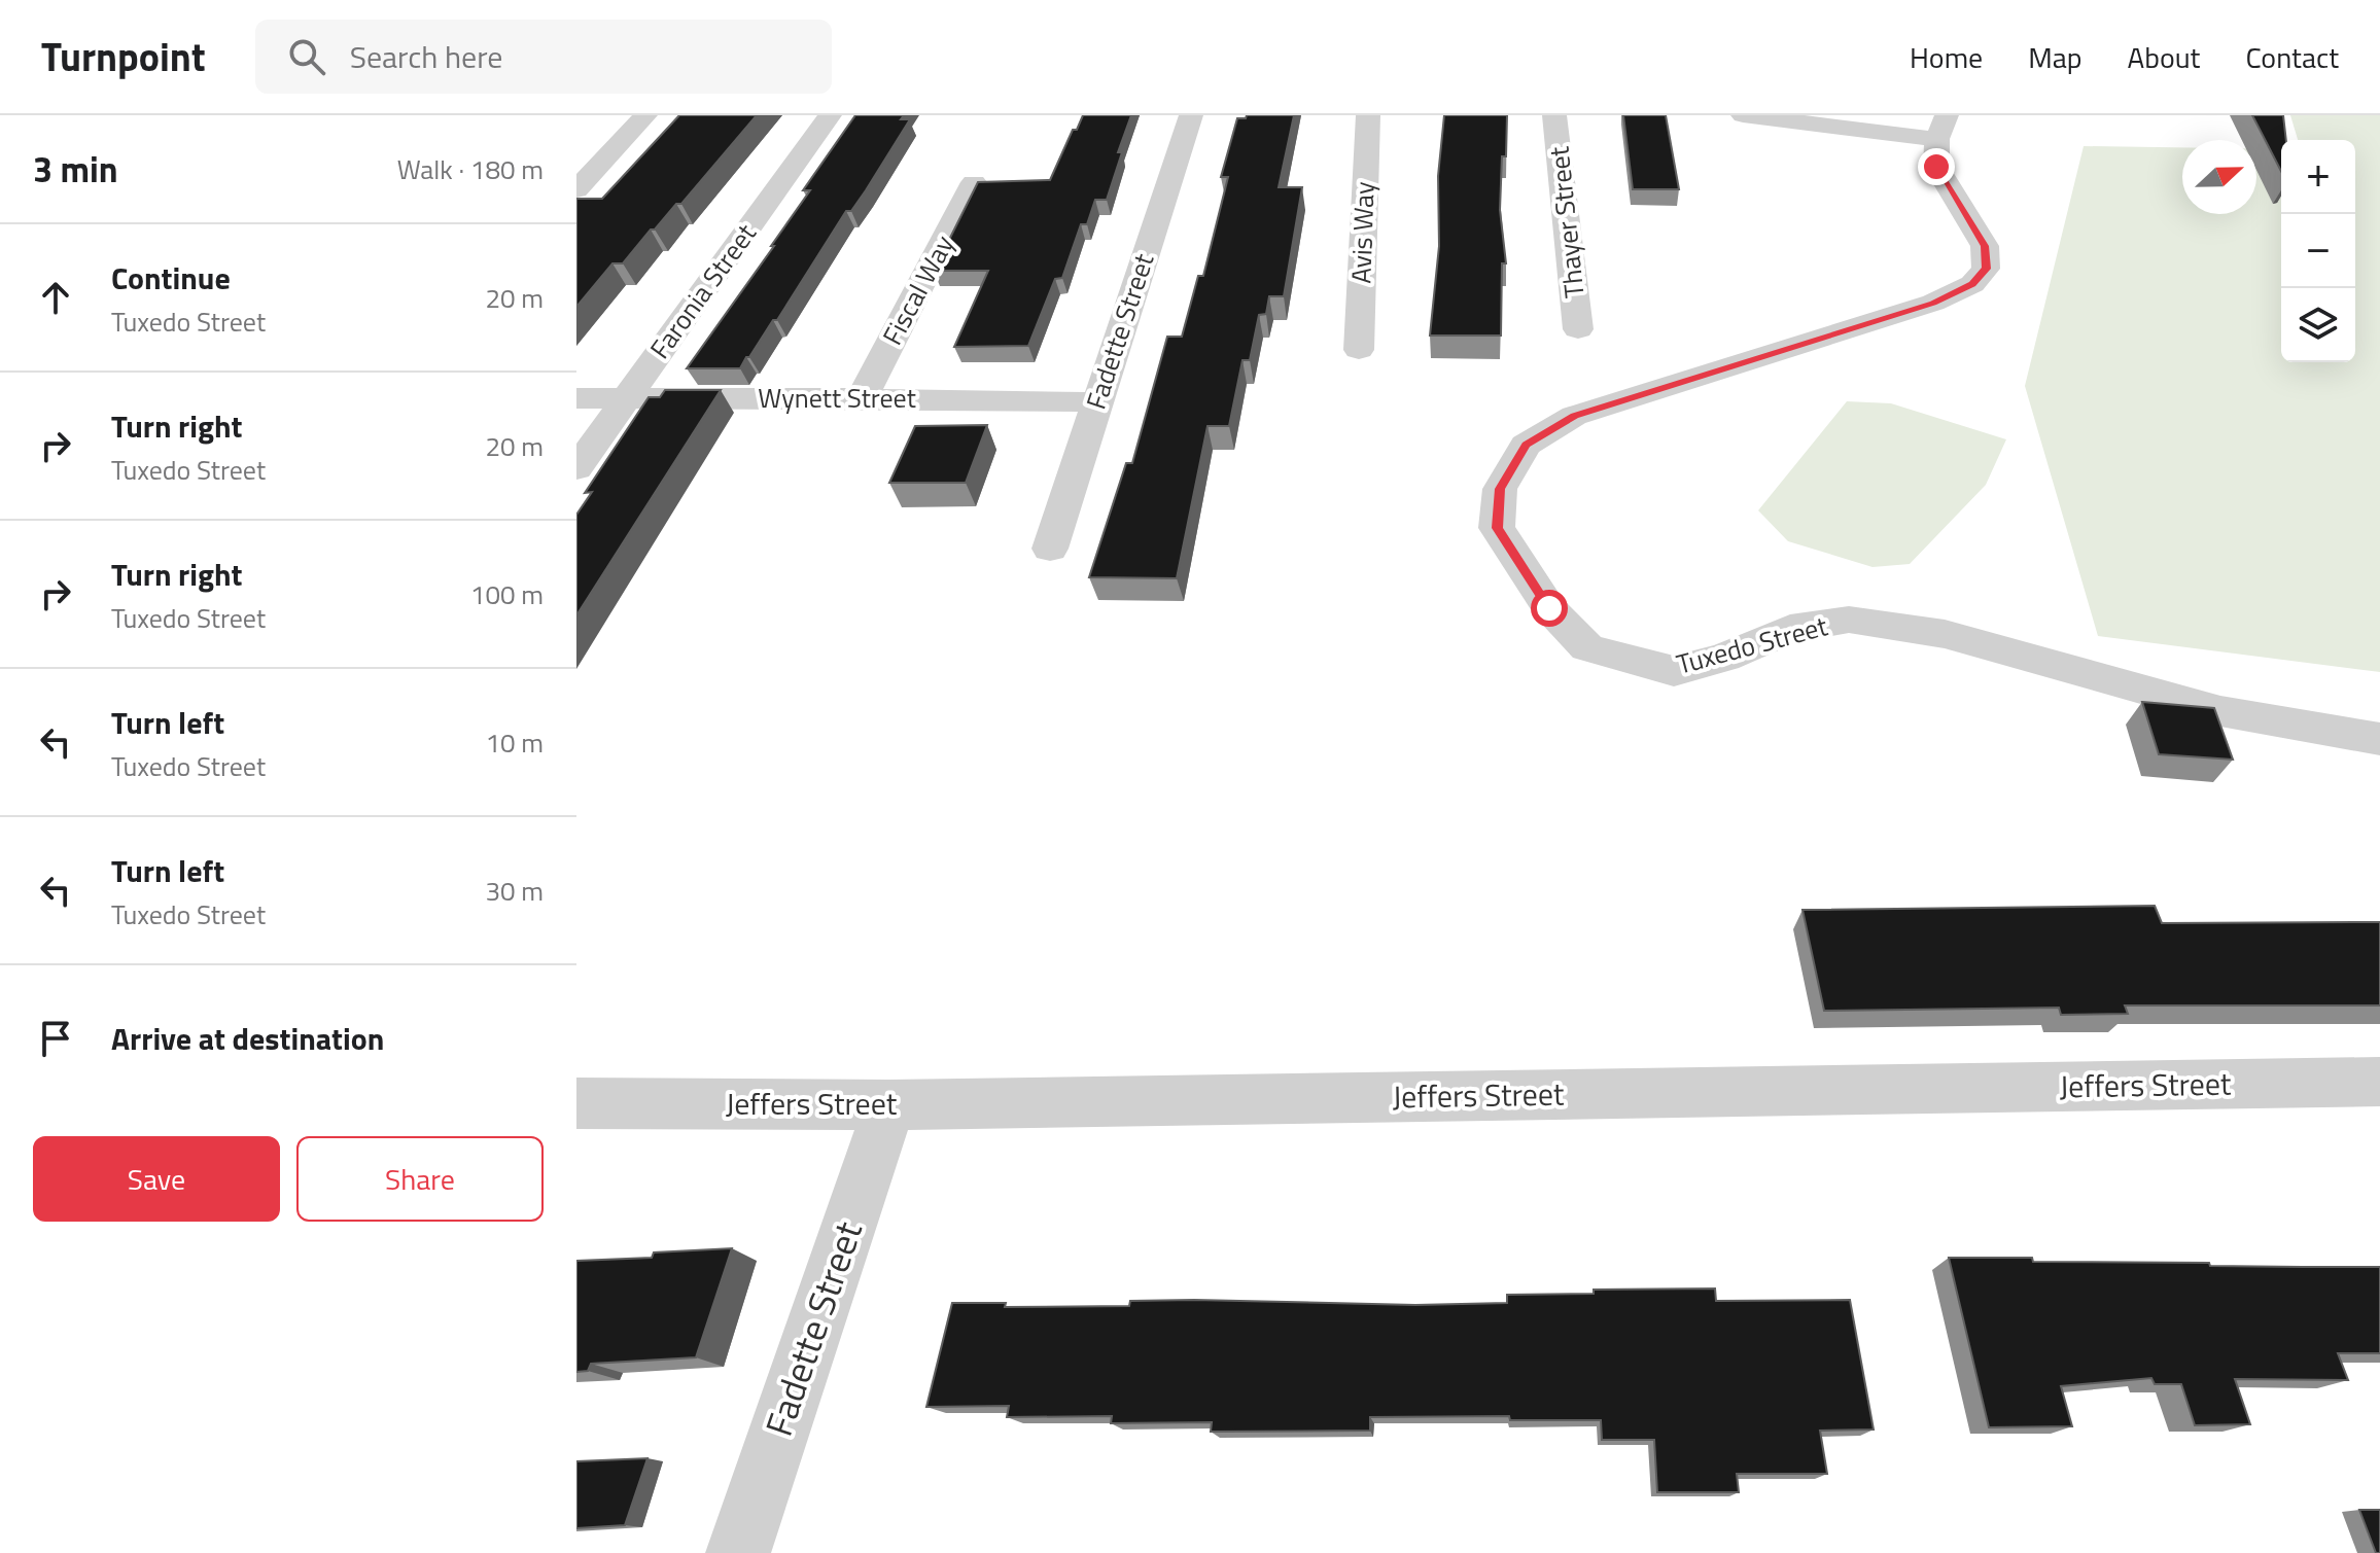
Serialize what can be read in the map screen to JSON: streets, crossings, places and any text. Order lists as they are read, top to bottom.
{
  "streets": {
    "street": [
      "Thayer Street",
      "Avis Way",
      "Fiscal Way",
      "Faronia Street",
      "Fadette Street",
      "Wynett Street",
      "Tuxedo Street",
      "Jeffers Street"
    ]
  },
  "crossings": [
    ["Fiscal Way", "Wynett Street"],
    ["Faronia Street", "Wynett Street"],
    ["Fadette Street", "Wynett Street"],
    ["Fadette Street", "Jeffers Street"]
  ],
  "north": "right",
  "page": {
    "header": "Turnpoint",
    "search": "Search here",
    "nav": [
      "Home",
      "Map",
      "About",
      "Contact"
    ],
    "heading": ["3 min", "Walk · 180 m"],
    "map_buttons": ["+", "−"],
    "list": [
      ["Continue", "Tuxedo Street", "20 m"],
      ["Turn right", "Tuxedo Street", "20 m"],
      ["Turn right", "Tuxedo Street", "100 m"],
      ["Turn left", "Tuxedo Street", "10 m"],
      ["Turn left", "Tuxedo Street", "30 m"],
      "Arrive at destination"
    ],
    "buttons": ["Save", "Share"]
  }
}
